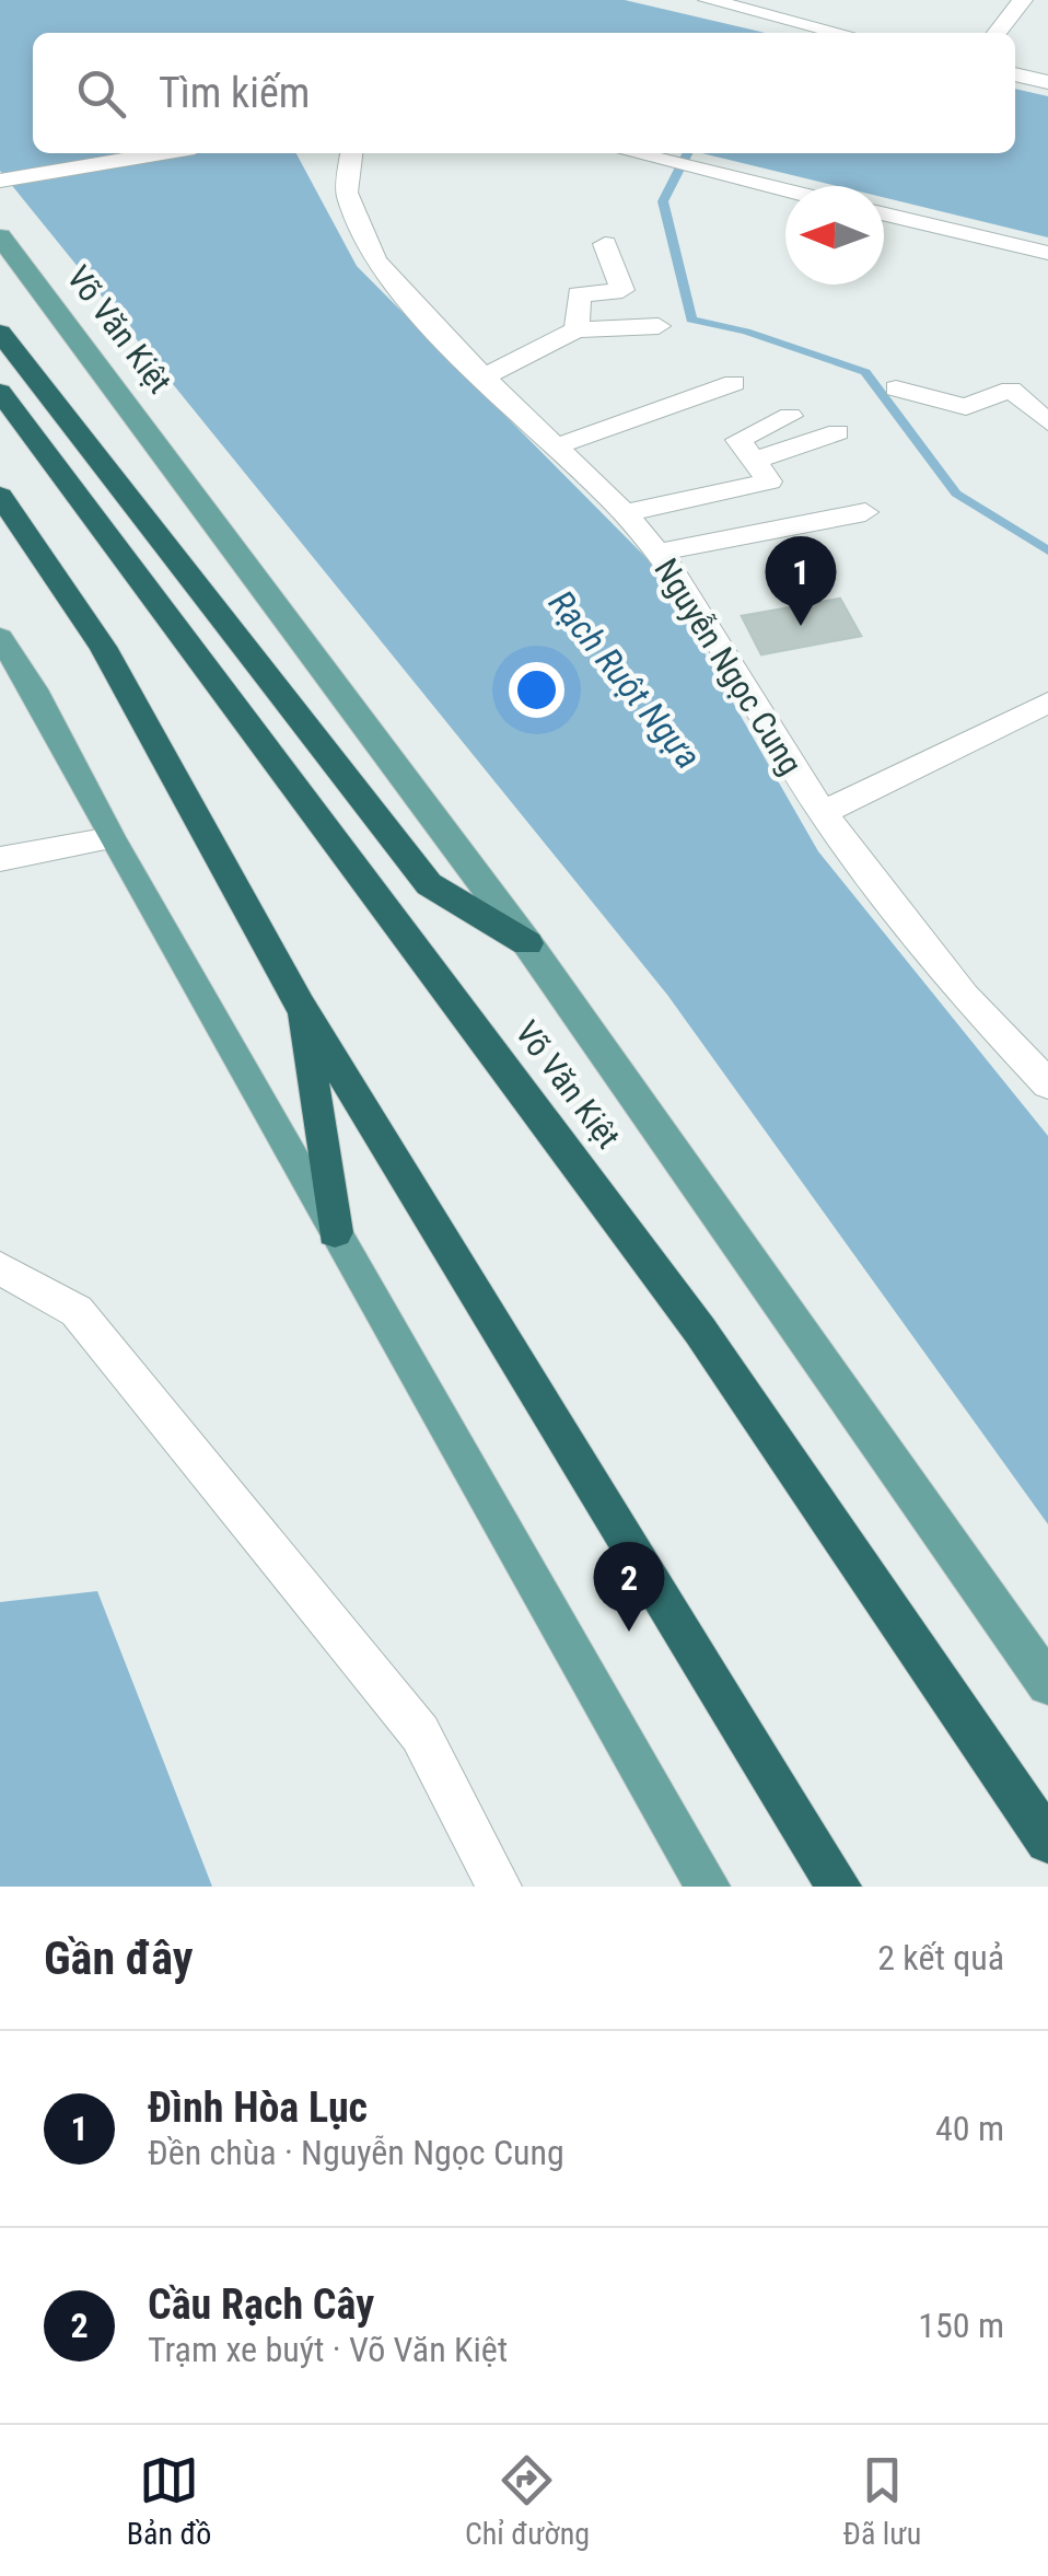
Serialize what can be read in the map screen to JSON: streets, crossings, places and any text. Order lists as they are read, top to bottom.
{
  "streets": {
    "highway": ["Võ Văn Kiệt"],
    "street": ["Nguyễn Ngọc Cung"]
  },
  "water": ["Rạch Ruột Ngựa"],
  "north": "left",
  "page": {
    "search": "Tìm kiếm",
    "pins": ["1", "2"],
    "heading": ["Gần đây", "2 kết quả"],
    "list": [
      {
        "mark": "1",
        "name": "Đình Hòa Lục",
        "note": "Đền chùa · Nguyễn Ngọc Cung",
        "value": "40 m"
      },
      {
        "mark": "2",
        "name": "Cầu Rạch Cây",
        "note": "Trạm xe buýt · Võ Văn Kiệt",
        "value": "150 m"
      }
    ],
    "nav": ["Bản đồ", "Chỉ đường", "Đã lưu"]
  }
}
